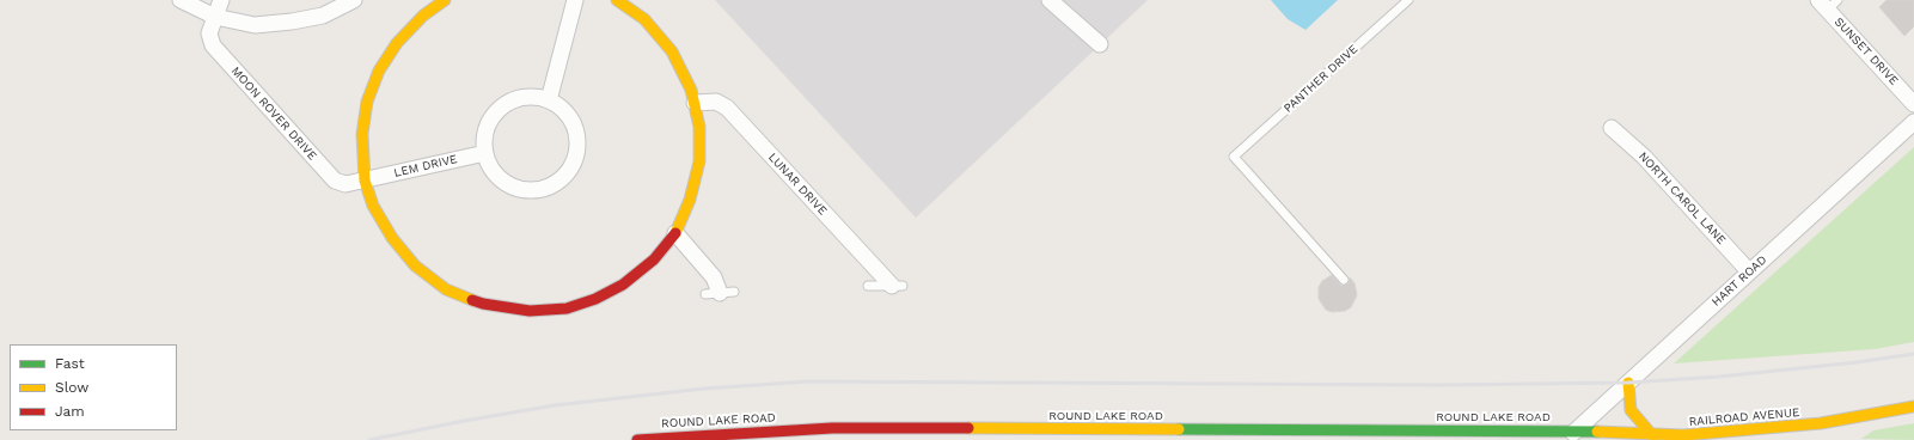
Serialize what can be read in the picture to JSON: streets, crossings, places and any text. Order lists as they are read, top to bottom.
{
  "streets": {
    "main road": ["ROUND LAKE ROAD", "RAILROAD AVENUE"],
    "street": [
      "SUNSET DRIVE",
      "MOON ROVER DRIVE",
      "LEM DRIVE",
      "LUNAR DRIVE",
      "NORTH CAROL LANE",
      "HART ROAD"
    ],
    "lane": ["PANTHER DRIVE"]
  },
  "crossings": [
    ["MOON ROVER DRIVE", "LEM DRIVE"],
    ["NORTH CAROL LANE", "HART ROAD"],
    ["HART ROAD", "ROUND LAKE ROAD"],
    ["HART ROAD", "RAILROAD AVENUE"],
    ["ROUND LAKE ROAD", "RAILROAD AVENUE"]
  ],
  "legend": ["Fast", "Slow", "Jam"]
}
